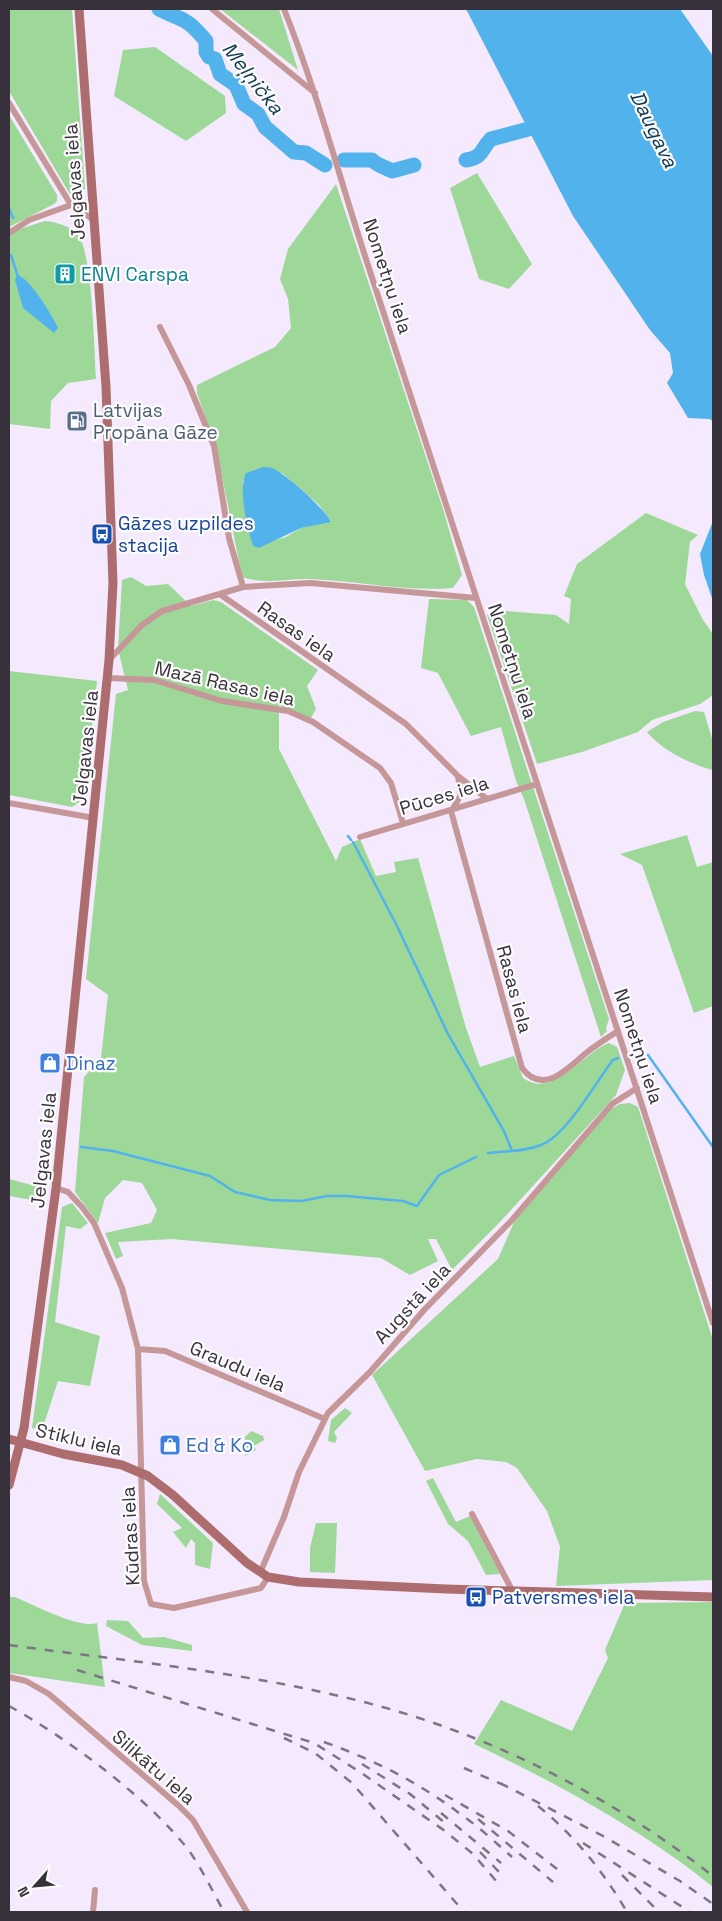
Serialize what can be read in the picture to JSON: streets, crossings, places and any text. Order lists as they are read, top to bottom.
{
  "streets": {
    "street": [
      "Jelgavas iela",
      "Nometņu iela",
      "Rasas iela",
      "Mazā Rasas iela",
      "Pūces iela",
      "Augstā iela",
      "Graudu iela",
      "Stiklu iela",
      "Kūdras iela",
      "Silikātu iela"
    ]
  },
  "crossings": [
    ["Jelgavas iela", "Mazā Rasas iela"],
    ["Jelgavas iela", "Stiklu iela"],
    ["Jelgavas iela", "Kūdras iela"],
    ["Nometņu iela", "Rasas iela"],
    ["Nometņu iela", "Pūces iela"],
    ["Nometņu iela", "Augstā iela"],
    ["Rasas iela", "Pūces iela"],
    ["Mazā Rasas iela", "Pūces iela"],
    ["Augstā iela", "Graudu iela"],
    ["Augstā iela", "Kūdras iela"],
    ["Graudu iela", "Kūdras iela"],
    ["Stiklu iela", "Kūdras iela"]
  ],
  "water": ["Meļņička", "Daugava"],
  "places": {
    "building": ["ENVI Carspa"],
    "fuel station": ["Latvijas Propāna Gāze"],
    "bus stop": ["Gāzes uzpildes stacija", "Patversmes iela"],
    "shop": ["Dinaz", "Ed & Ko"]
  },
  "north": "bottom left"
}
